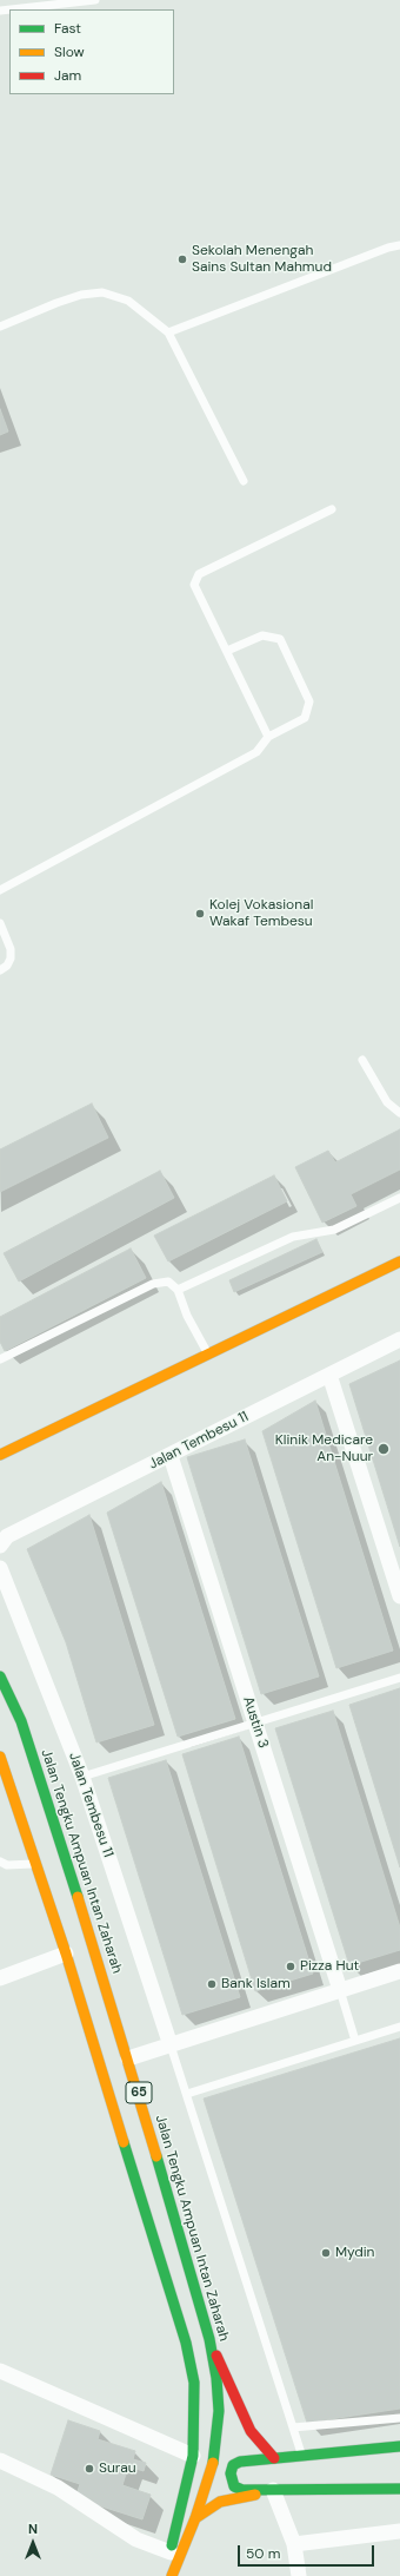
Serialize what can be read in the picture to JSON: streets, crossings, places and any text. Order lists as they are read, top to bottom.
{
  "streets": {
    "main road": ["Jalan Tengku Ampuan Intan Zaharah", "65"],
    "street": ["Jalan Tembesu 11", "Austin 3"]
  },
  "crossings": [
    ["Jalan Tembesu 11", "Austin 3"]
  ],
  "places": [
    "Sekolah Menengah Sains Sultan Mahmud",
    "Kolej Vokasional Wakaf Tembesu",
    "Klinik Medicare An-Nuur",
    "Pizza Hut",
    "Bank Islam",
    "Mydin",
    "Surau"
  ],
  "legend": ["Fast", "Slow", "Jam"],
  "scale_bar": "50 m",
  "north": "top"
}
